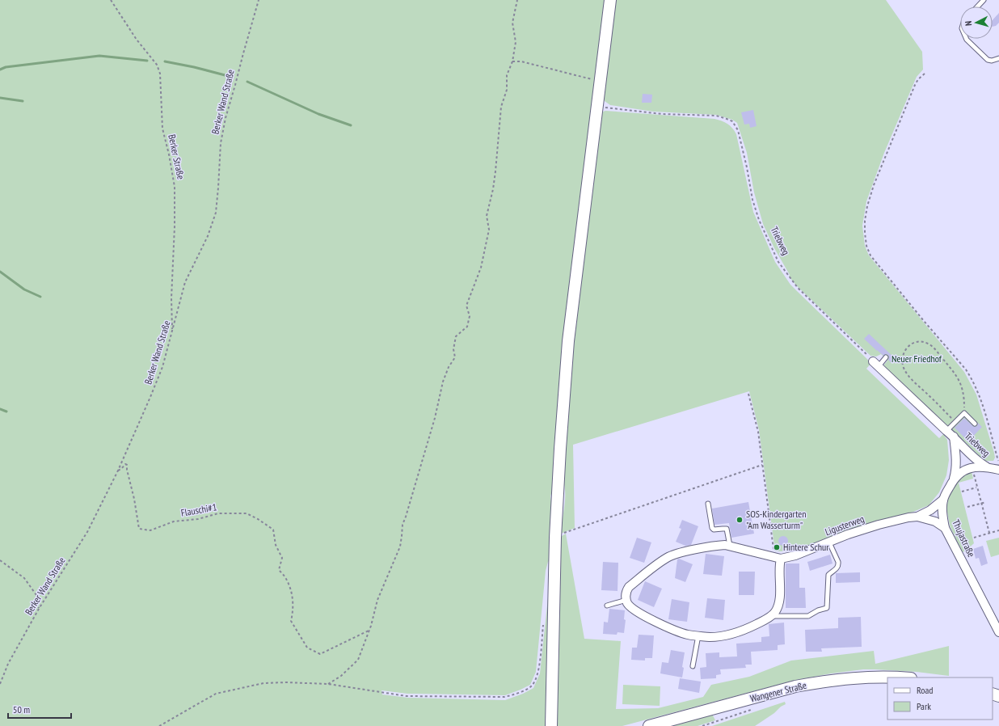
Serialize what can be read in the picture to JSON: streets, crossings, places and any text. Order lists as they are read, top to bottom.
{
  "streets": {
    "main road": ["Wangener Straße"],
    "street": ["Triebweg", "Ligusterweg", "Thujastraße"],
    "path": ["Berker Wand Straße", "Berker Straße", "Flauschi#1"]
  },
  "crossings": [
    ["Berker Wand Straße", "Berker Straße"],
    ["Berker Wand Straße", "Flauschi#1"],
    ["Triebweg", "Thujastraße"],
    ["Ligusterweg", "Thujastraße"]
  ],
  "parks": ["Neuer Friedhof"],
  "places": ["SOS-Kindergarten \"Am Wasserturm\"", "Hintere Schur"],
  "legend": ["Road", "Park"],
  "scale_bar": "50 m",
  "north": "left"
}
